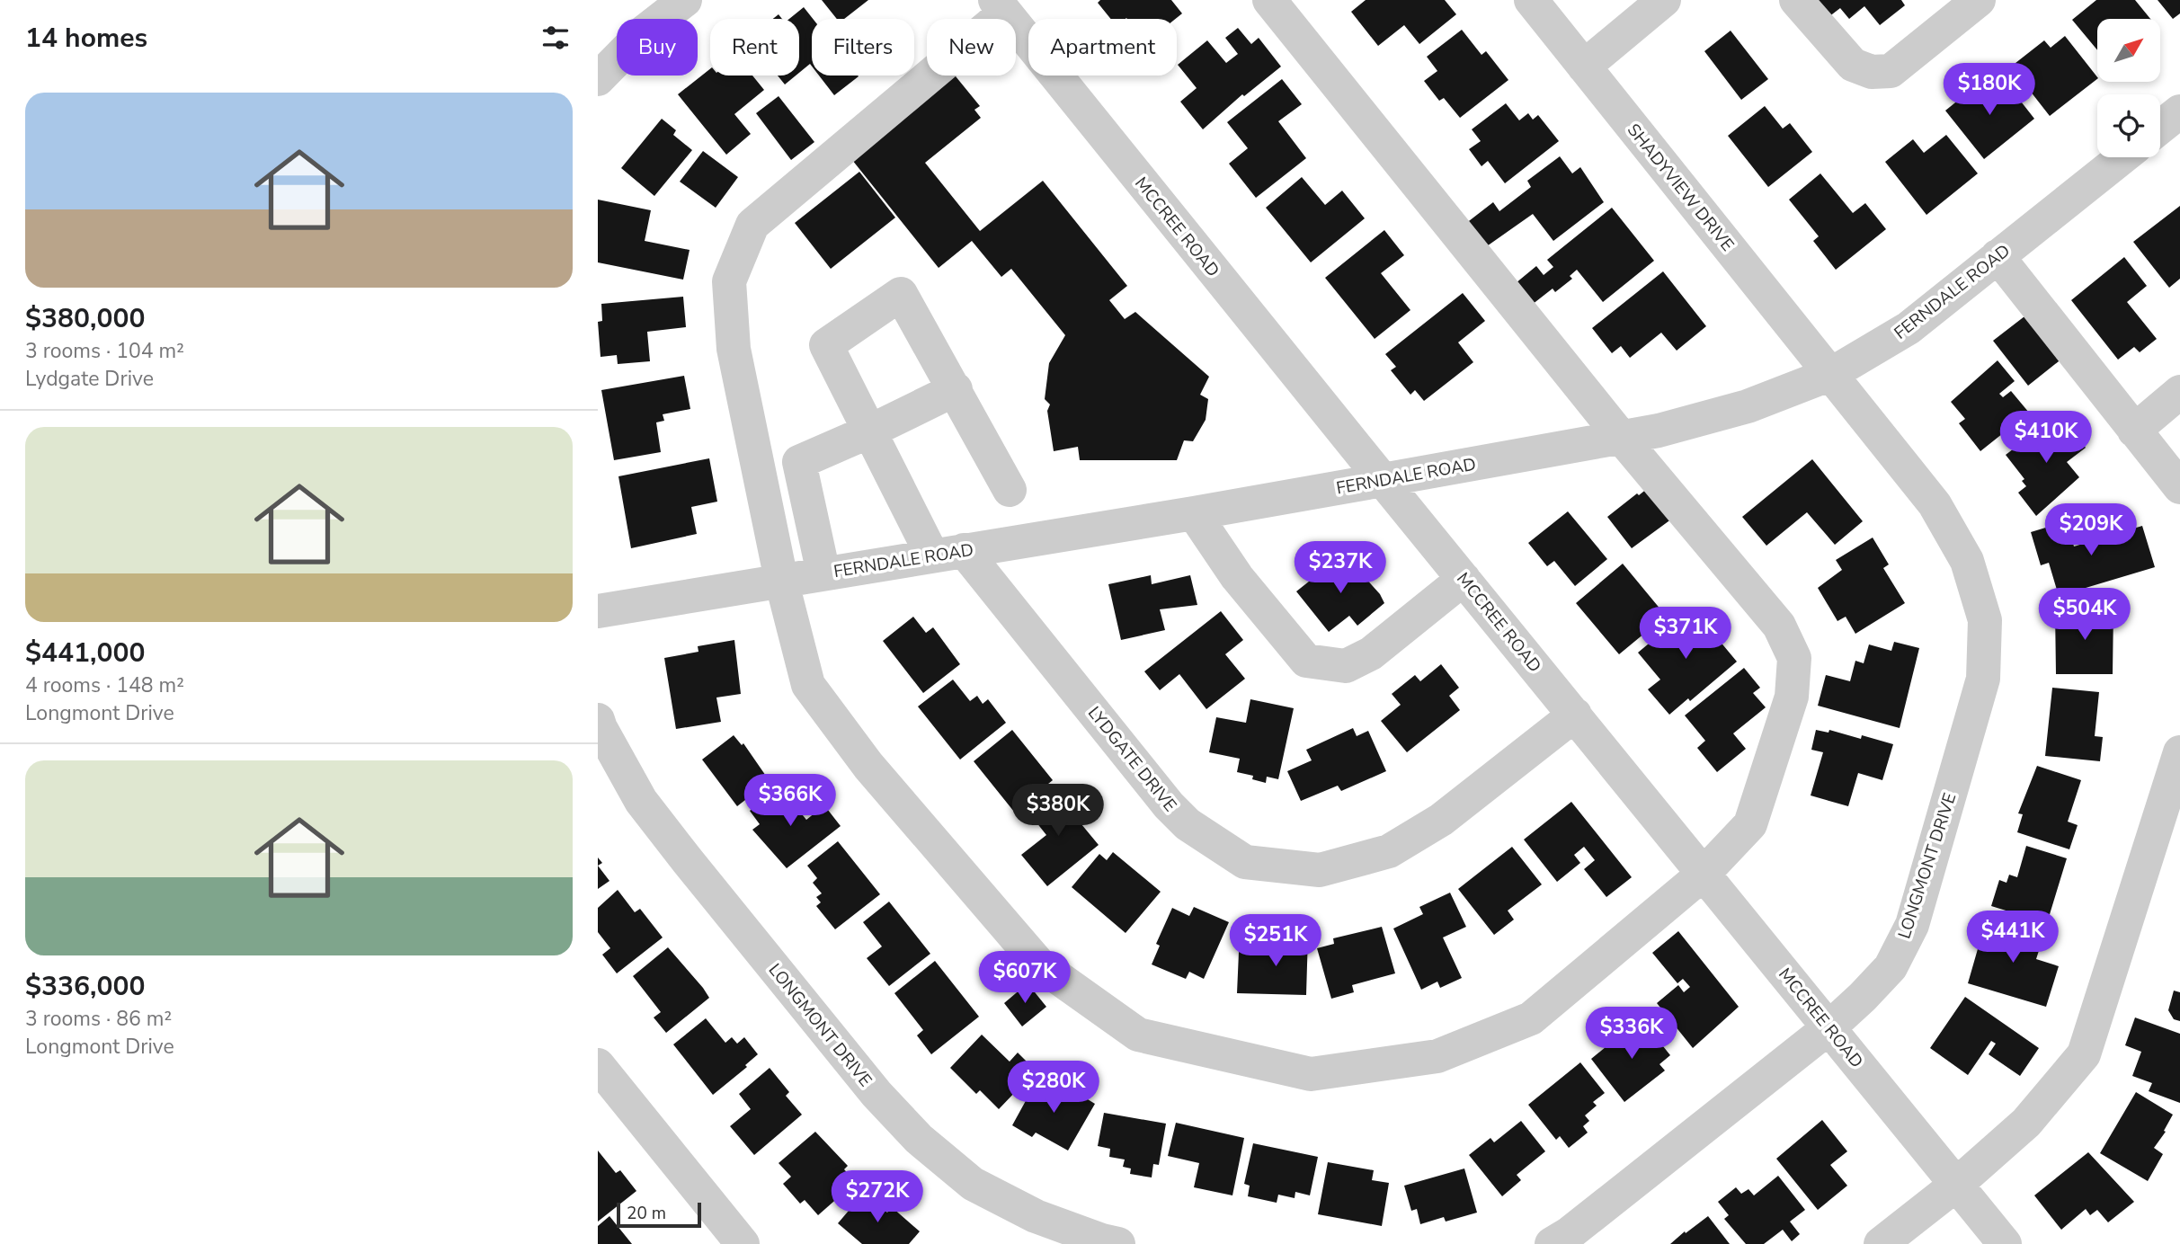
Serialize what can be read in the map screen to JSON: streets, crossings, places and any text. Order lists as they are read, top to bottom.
{
  "streets": {
    "street": [
      "SHADYVIEW DRIVE",
      "MCCREE ROAD",
      "FERNDALE ROAD",
      "LYDGATE DRIVE",
      "LONGMONT DRIVE"
    ]
  },
  "crossings": [
    ["SHADYVIEW DRIVE", "FERNDALE ROAD"],
    ["SHADYVIEW DRIVE", "LONGMONT DRIVE"],
    ["MCCREE ROAD", "FERNDALE ROAD"],
    ["MCCREE ROAD", "LYDGATE DRIVE"],
    ["MCCREE ROAD", "LONGMONT DRIVE"],
    ["FERNDALE ROAD", "LYDGATE DRIVE"],
    ["FERNDALE ROAD", "LONGMONT DRIVE"]
  ],
  "scale_bar": "20 m",
  "north": "top right",
  "page": {
    "heading": "14 homes",
    "chip": [
      "Buy",
      "Rent",
      "Filters",
      "New",
      "Apartment"
    ],
    "price": [
      "$180K",
      "$410K",
      "$209K",
      "$237K",
      "$504K",
      "$371K",
      "$366K",
      "$380K",
      "$441K",
      "$251K",
      "$607K",
      "$336K",
      "$280K",
      "$272K"
    ],
    "list": [
      {
        "name": "$380,000",
        "note": "3 rooms · 104 m² · Lydgate Drive"
      },
      {
        "name": "$441,000",
        "note": "4 rooms · 148 m² · Longmont Drive"
      },
      {
        "name": "$336,000",
        "note": "3 rooms · 86 m² · Longmont Drive"
      }
    ],
    "scale": "20 m"
  }
}
